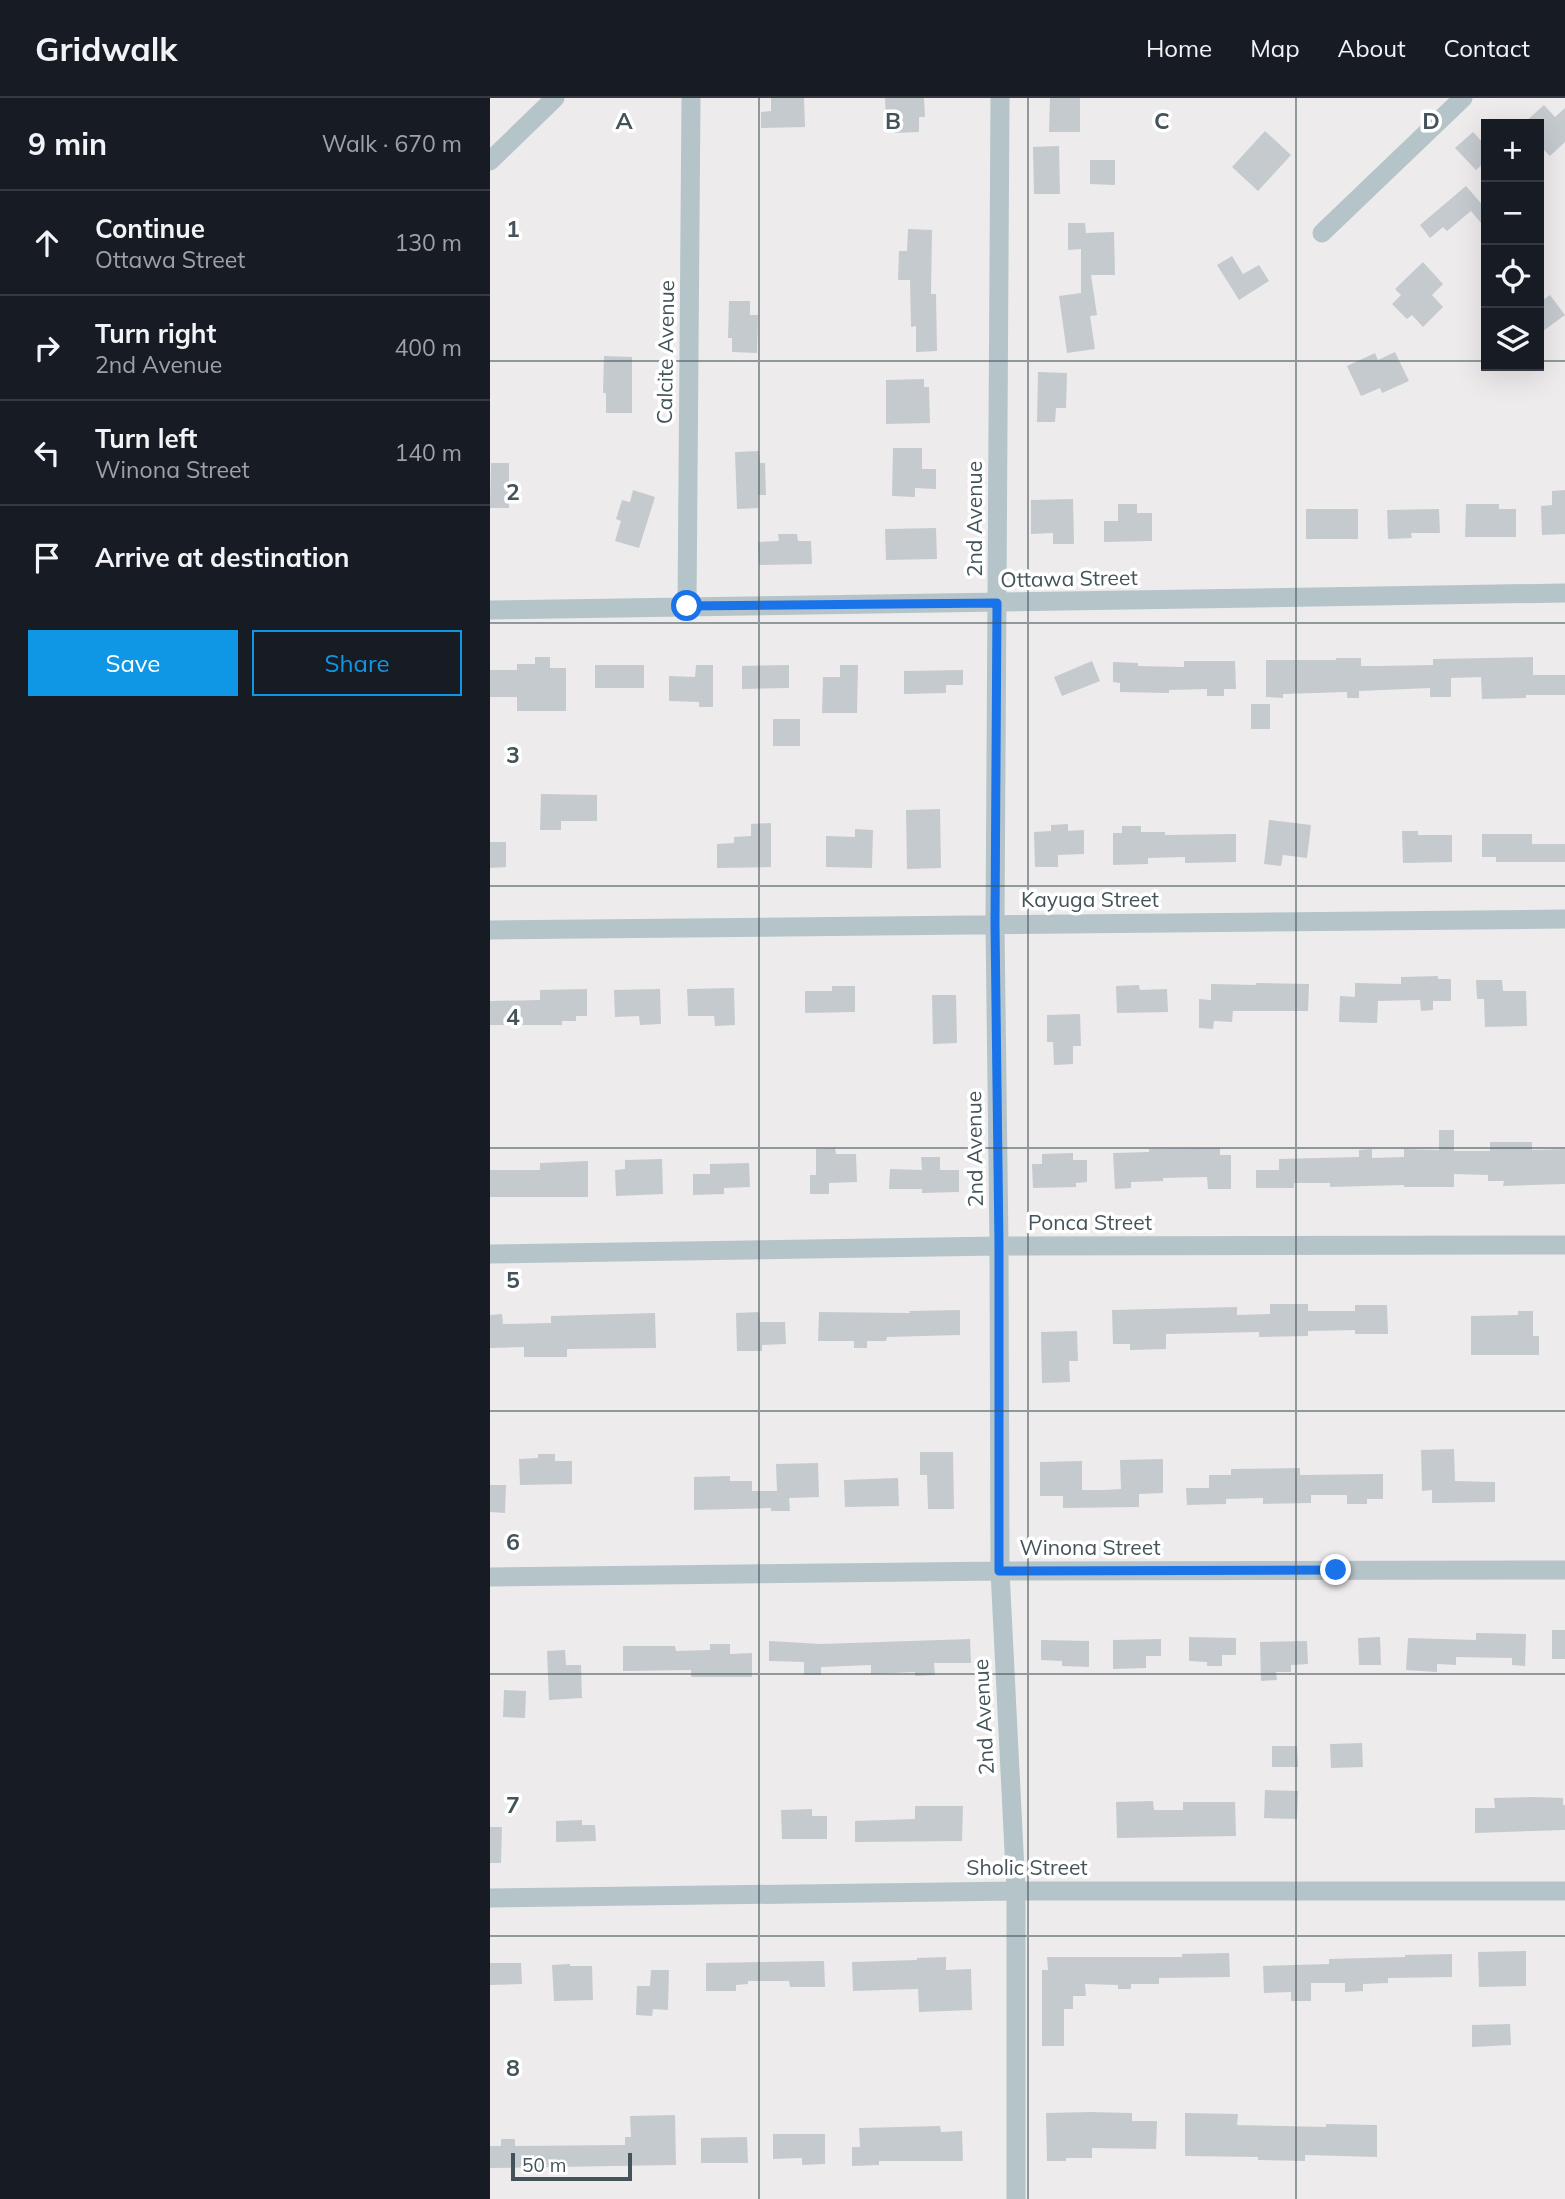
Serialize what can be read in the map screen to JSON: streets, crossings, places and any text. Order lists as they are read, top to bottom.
{
  "streets": {
    "street": [
      "Calcite Avenue",
      "2nd Avenue",
      "Ottawa Street",
      "Kayuga Street",
      "Ponca Street",
      "Winona Street",
      "Sholic Street"
    ]
  },
  "crossings": [
    ["Calcite Avenue", "Ottawa Street"],
    ["2nd Avenue", "Ottawa Street"],
    ["2nd Avenue", "Kayuga Street"],
    ["2nd Avenue", "Ponca Street"],
    ["2nd Avenue", "Winona Street"],
    ["2nd Avenue", "Sholic Street"]
  ],
  "scale_bar": "50 m",
  "page": {
    "header": "Gridwalk",
    "nav": [
      "Home",
      "Map",
      "About",
      "Contact"
    ],
    "heading": ["9 min", "Walk · 670 m"],
    "map_buttons": ["+", "−"],
    "list": [
      ["Continue", "Ottawa Street", "130 m"],
      ["Turn right", "2nd Avenue", "400 m"],
      ["Turn left", "Winona Street", "140 m"],
      "Arrive at destination"
    ],
    "buttons": ["Save", "Share"],
    "scale": "50 m"
  },
  "grid": {
    "columns": [
      "A",
      "B",
      "C",
      "D"
    ],
    "rows": [
      "1",
      "2",
      "3",
      "4",
      "5",
      "6",
      "7",
      "8"
    ]
  }
}
